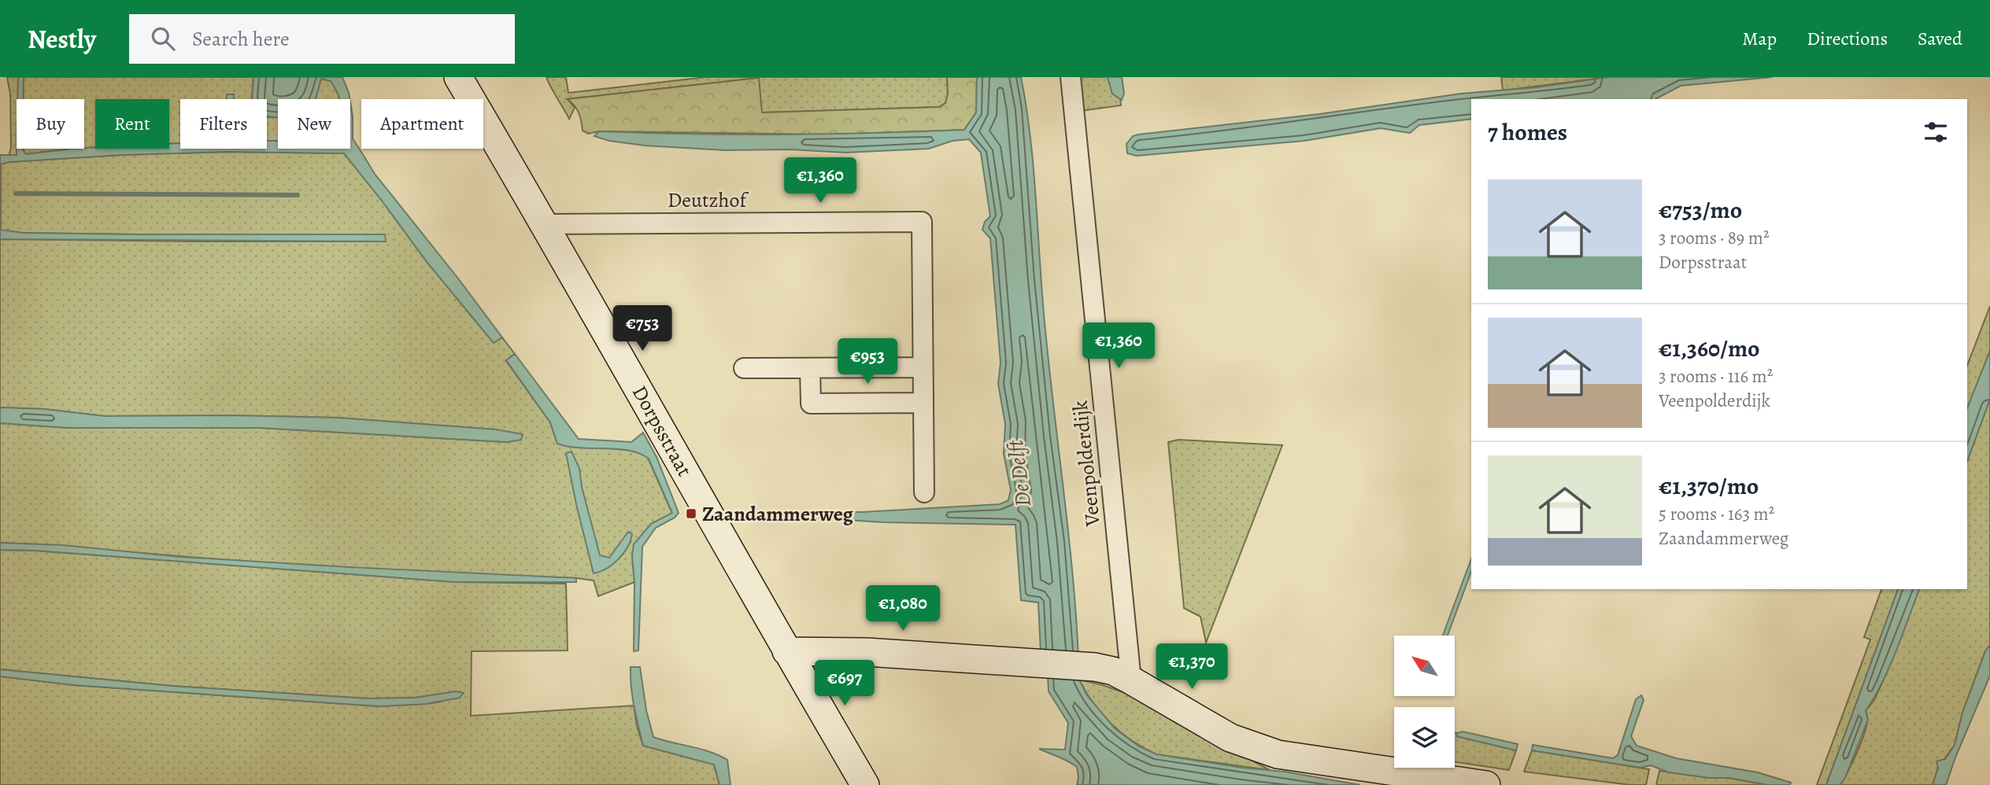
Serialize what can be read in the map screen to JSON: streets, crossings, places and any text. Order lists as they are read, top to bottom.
{
  "streets": {
    "street": ["Deutzhof", "Dorpsstraat", "Veenpolderdijk"]
  },
  "crossings": [
    ["Deutzhof", "Dorpsstraat"]
  ],
  "water": ["De Delft"],
  "places": {
    "transit": ["Zaandammerweg"]
  },
  "north": "top left",
  "page": {
    "header": "Nestly",
    "search": "Search here",
    "nav": ["Map", "Directions", "Saved"],
    "chip": [
      "Buy",
      "Rent",
      "Filters",
      "New",
      "Apartment"
    ],
    "heading": "7 homes",
    "price": [
      "€1,360",
      "€753",
      "€1,360",
      "€953",
      "€1,080",
      "€1,370",
      "€697"
    ],
    "list": [
      {
        "name": "€753/mo",
        "note": "3 rooms · 89 m² · Dorpsstraat"
      },
      {
        "name": "€1,360/mo",
        "note": "3 rooms · 116 m² · Veenpolderdijk"
      },
      {
        "name": "€1,370/mo",
        "note": "5 rooms · 163 m² · Zaandammerweg"
      }
    ]
  }
}
